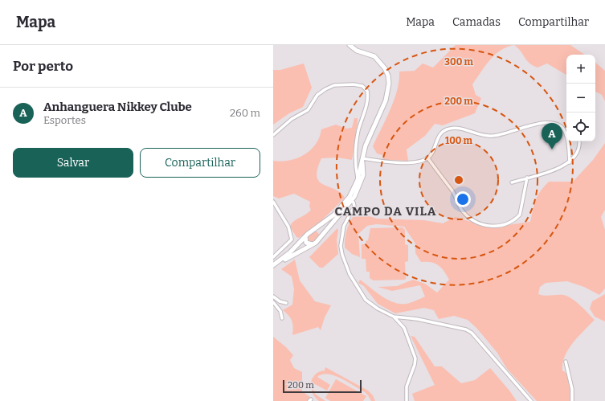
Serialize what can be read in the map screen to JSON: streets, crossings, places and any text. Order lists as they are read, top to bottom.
{
  "districts": ["CAMPO DA VILA"],
  "scale_bar": "200 m",
  "page": {
    "header": "Mapa",
    "nav": ["Mapa", "Camadas", "Compartilhar"],
    "heading": "Por perto",
    "map_buttons": ["+", "−"],
    "list": [
      {
        "mark": "A",
        "name": "Anhanguera Nikkey Clube",
        "note": "Esportes",
        "value": "260 m"
      }
    ],
    "pins": "A",
    "buttons": ["Salvar", "Compartilhar"],
    "scale": "200 m"
  },
  "rings": ["300 m", "200 m", "100 m"]
}
